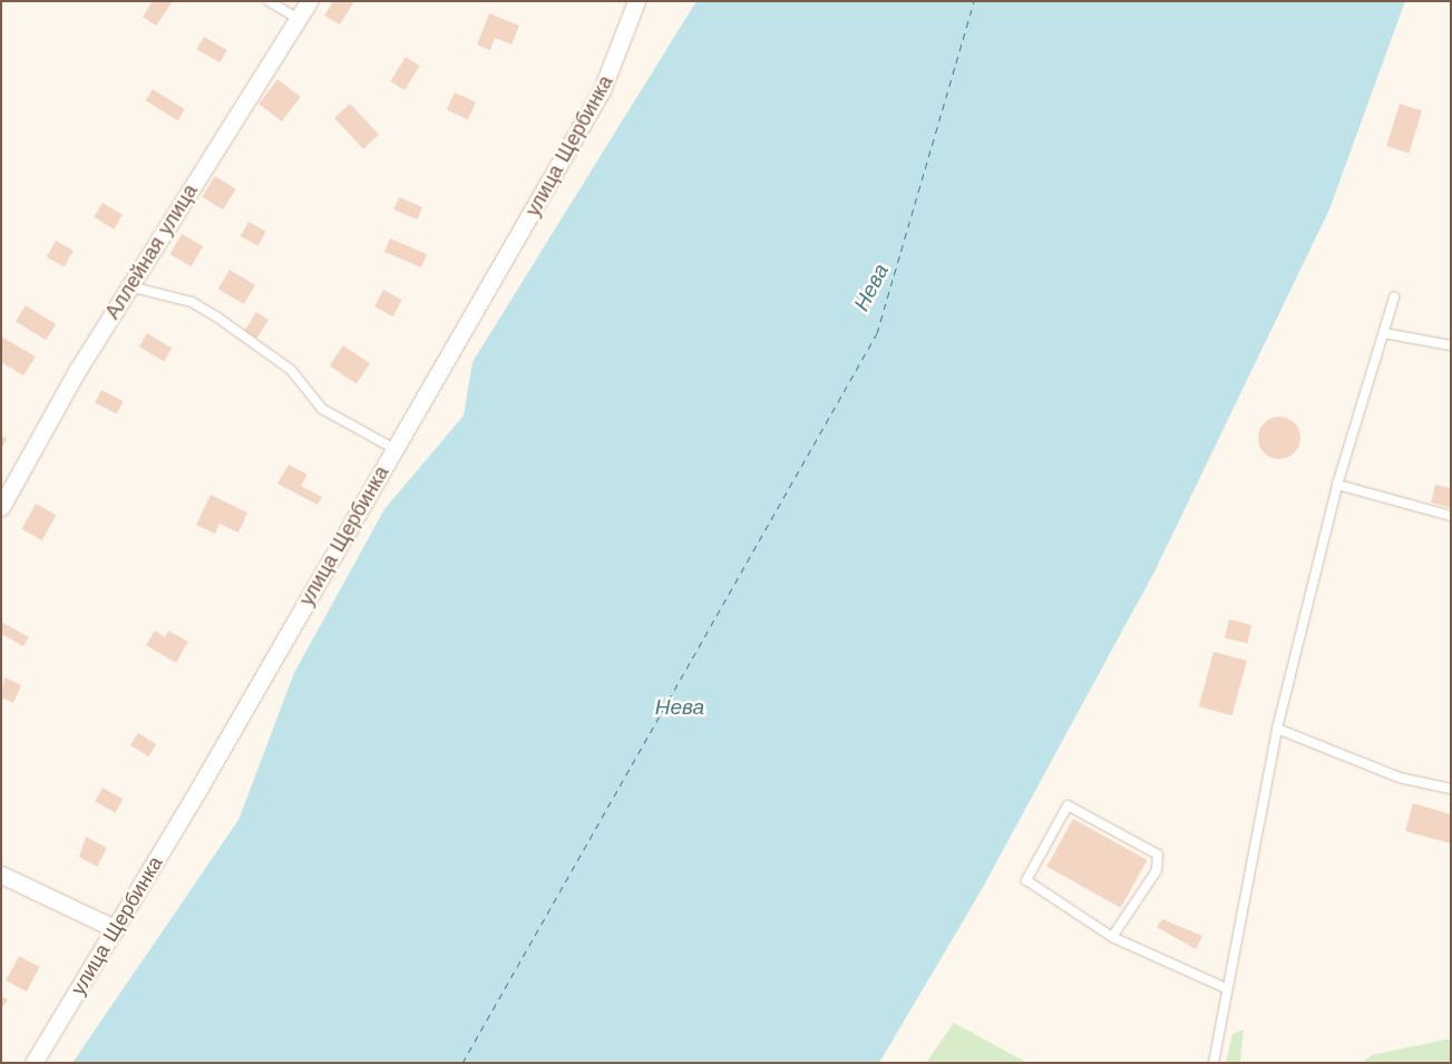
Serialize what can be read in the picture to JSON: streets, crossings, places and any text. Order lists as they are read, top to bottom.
{
  "streets": {
    "street": ["улица Щербинка", "Аллейная улица"]
  },
  "water": ["Нева"]
}
